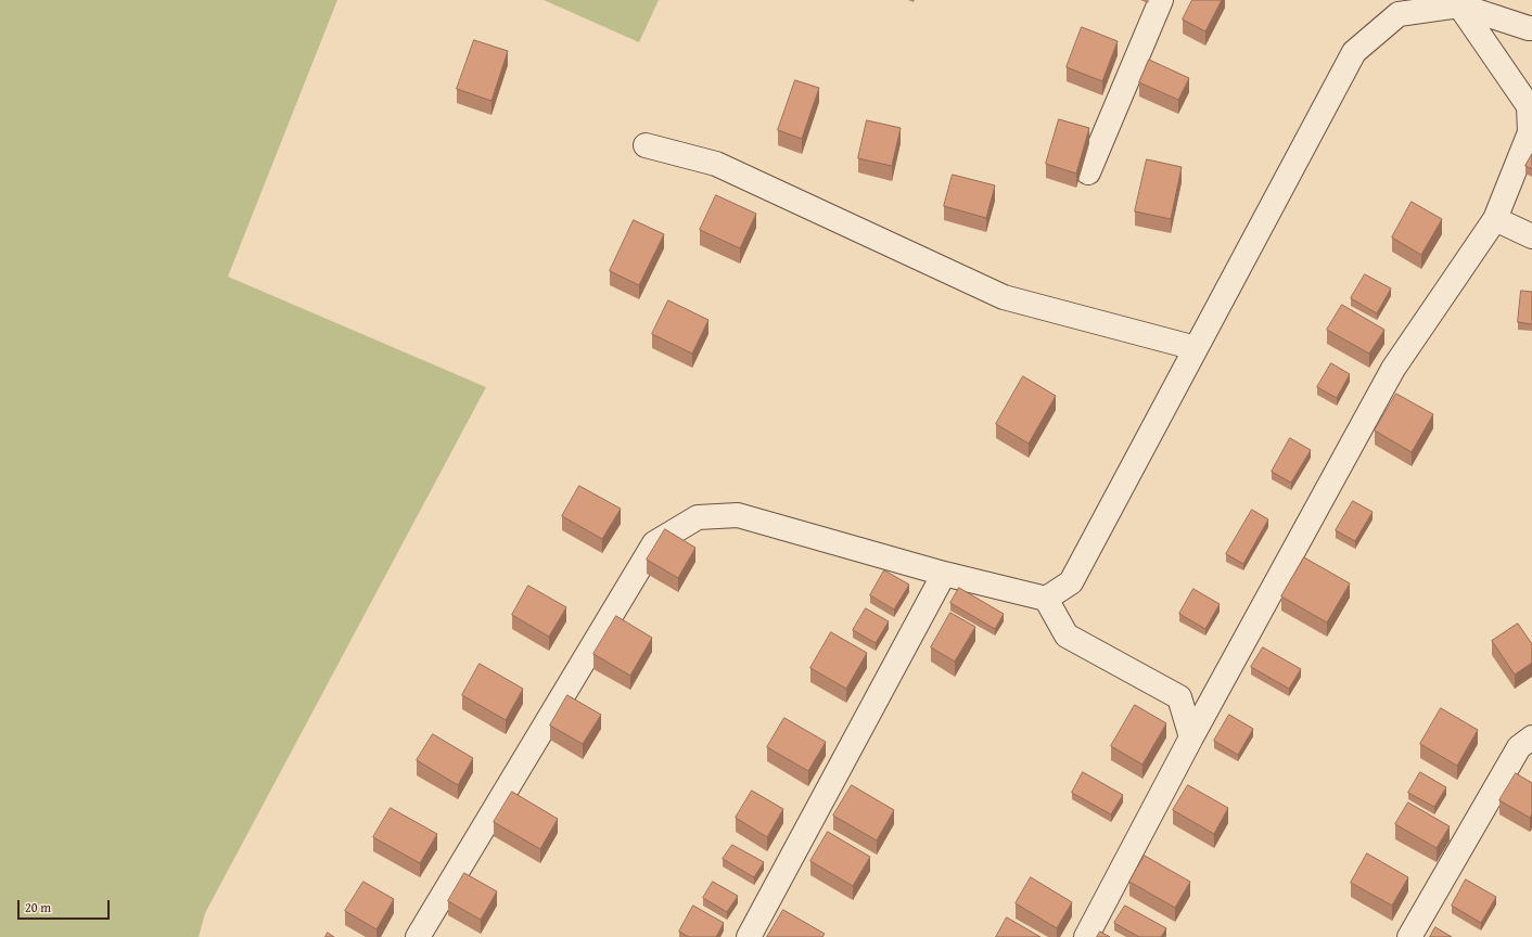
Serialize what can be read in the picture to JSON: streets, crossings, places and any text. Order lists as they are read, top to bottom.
{
  "scale_bar": "20 m"
}
